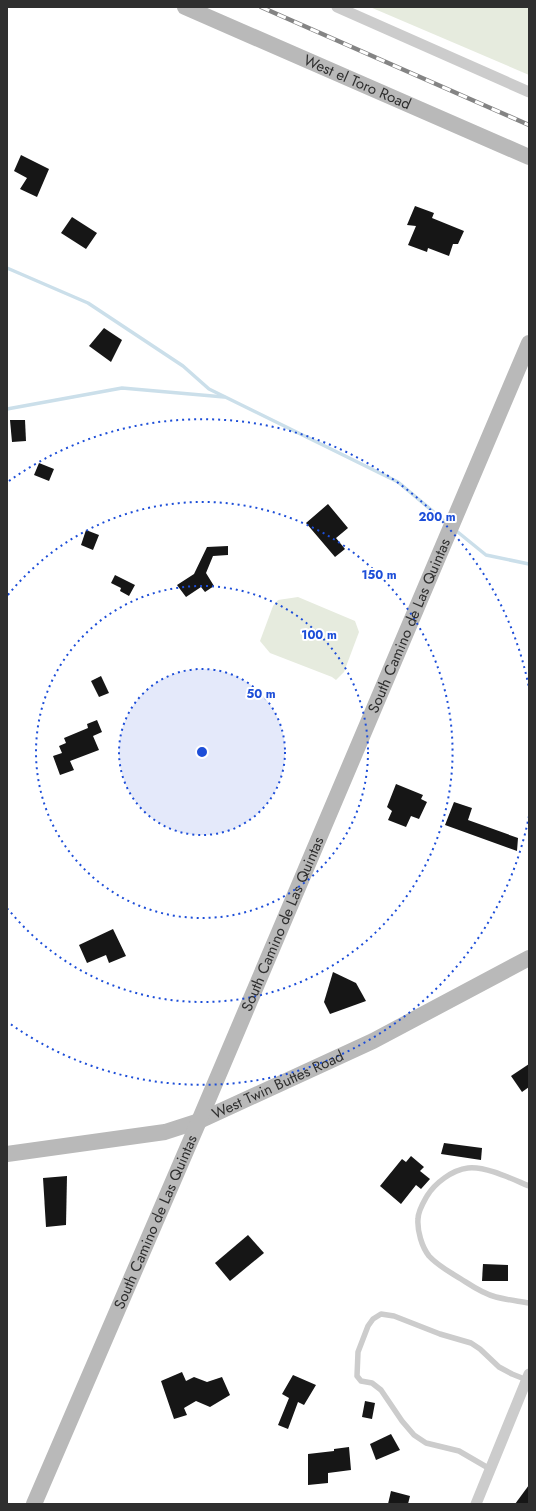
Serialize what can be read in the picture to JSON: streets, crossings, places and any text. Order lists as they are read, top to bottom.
{
  "streets": {
    "street": ["West el Toro Road", "South Camino de Las Quintas", "West Twin Buttes Road"]
  },
  "crossings": [
    ["South Camino de Las Quintas", "West Twin Buttes Road"]
  ],
  "rings": [
    "200 m",
    "150 m",
    "100 m",
    "50 m"
  ]
}
